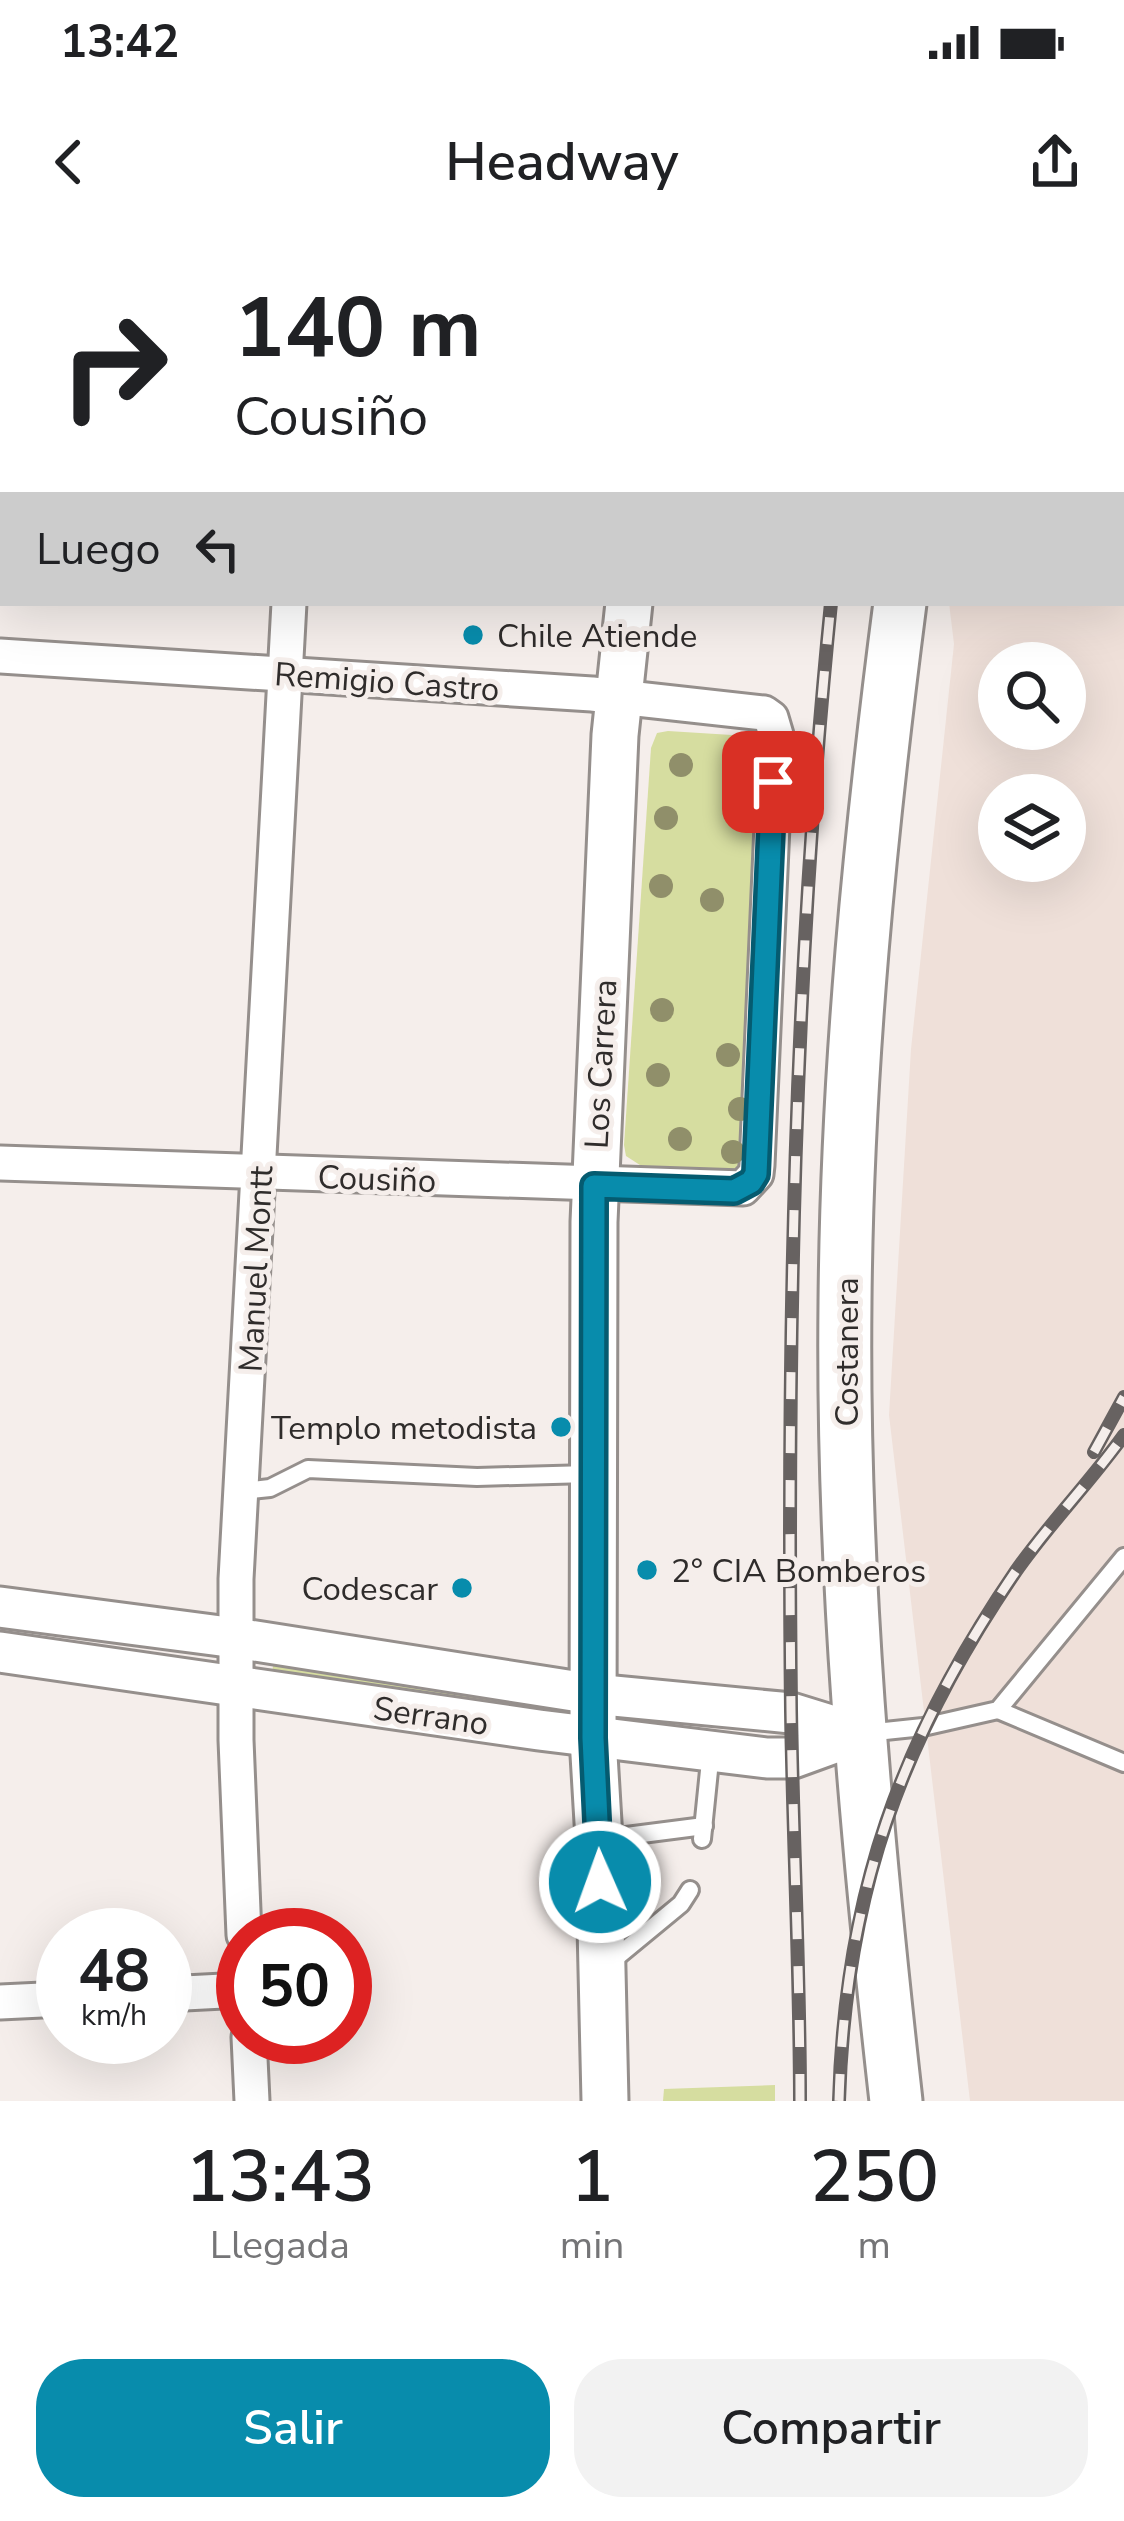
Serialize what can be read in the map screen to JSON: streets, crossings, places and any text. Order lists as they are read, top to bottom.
{
  "streets": {
    "main road": ["Los Carrera", "Costanera"],
    "street": [
      "Remigio Castro",
      "Cousiño",
      "Manuel Montt",
      "Serrano"
    ]
  },
  "crossings": [
    ["Remigio Castro", "Los Carrera"],
    ["Remigio Castro", "Cousiño"],
    ["Remigio Castro", "Manuel Montt"],
    ["Los Carrera", "Cousiño"],
    ["Los Carrera", "Serrano"],
    ["Cousiño", "Manuel Montt"],
    ["Manuel Montt", "Serrano"],
    ["Costanera", "Serrano"]
  ],
  "places": [
    "Chile Atiende",
    "Templo metodista",
    "2° CIA Bomberos",
    "Codescar"
  ],
  "page": {
    "status": "13:42",
    "header": "Headway",
    "turn": ["140 m", "Cousiño"],
    "then": "Luego",
    "speed": "48 km/h",
    "limit": "50",
    "eta": [
      "13:43",
      "Llegada",
      "1",
      "min",
      "250",
      "m"
    ],
    "buttons": ["Salir", "Compartir"]
  }
}
